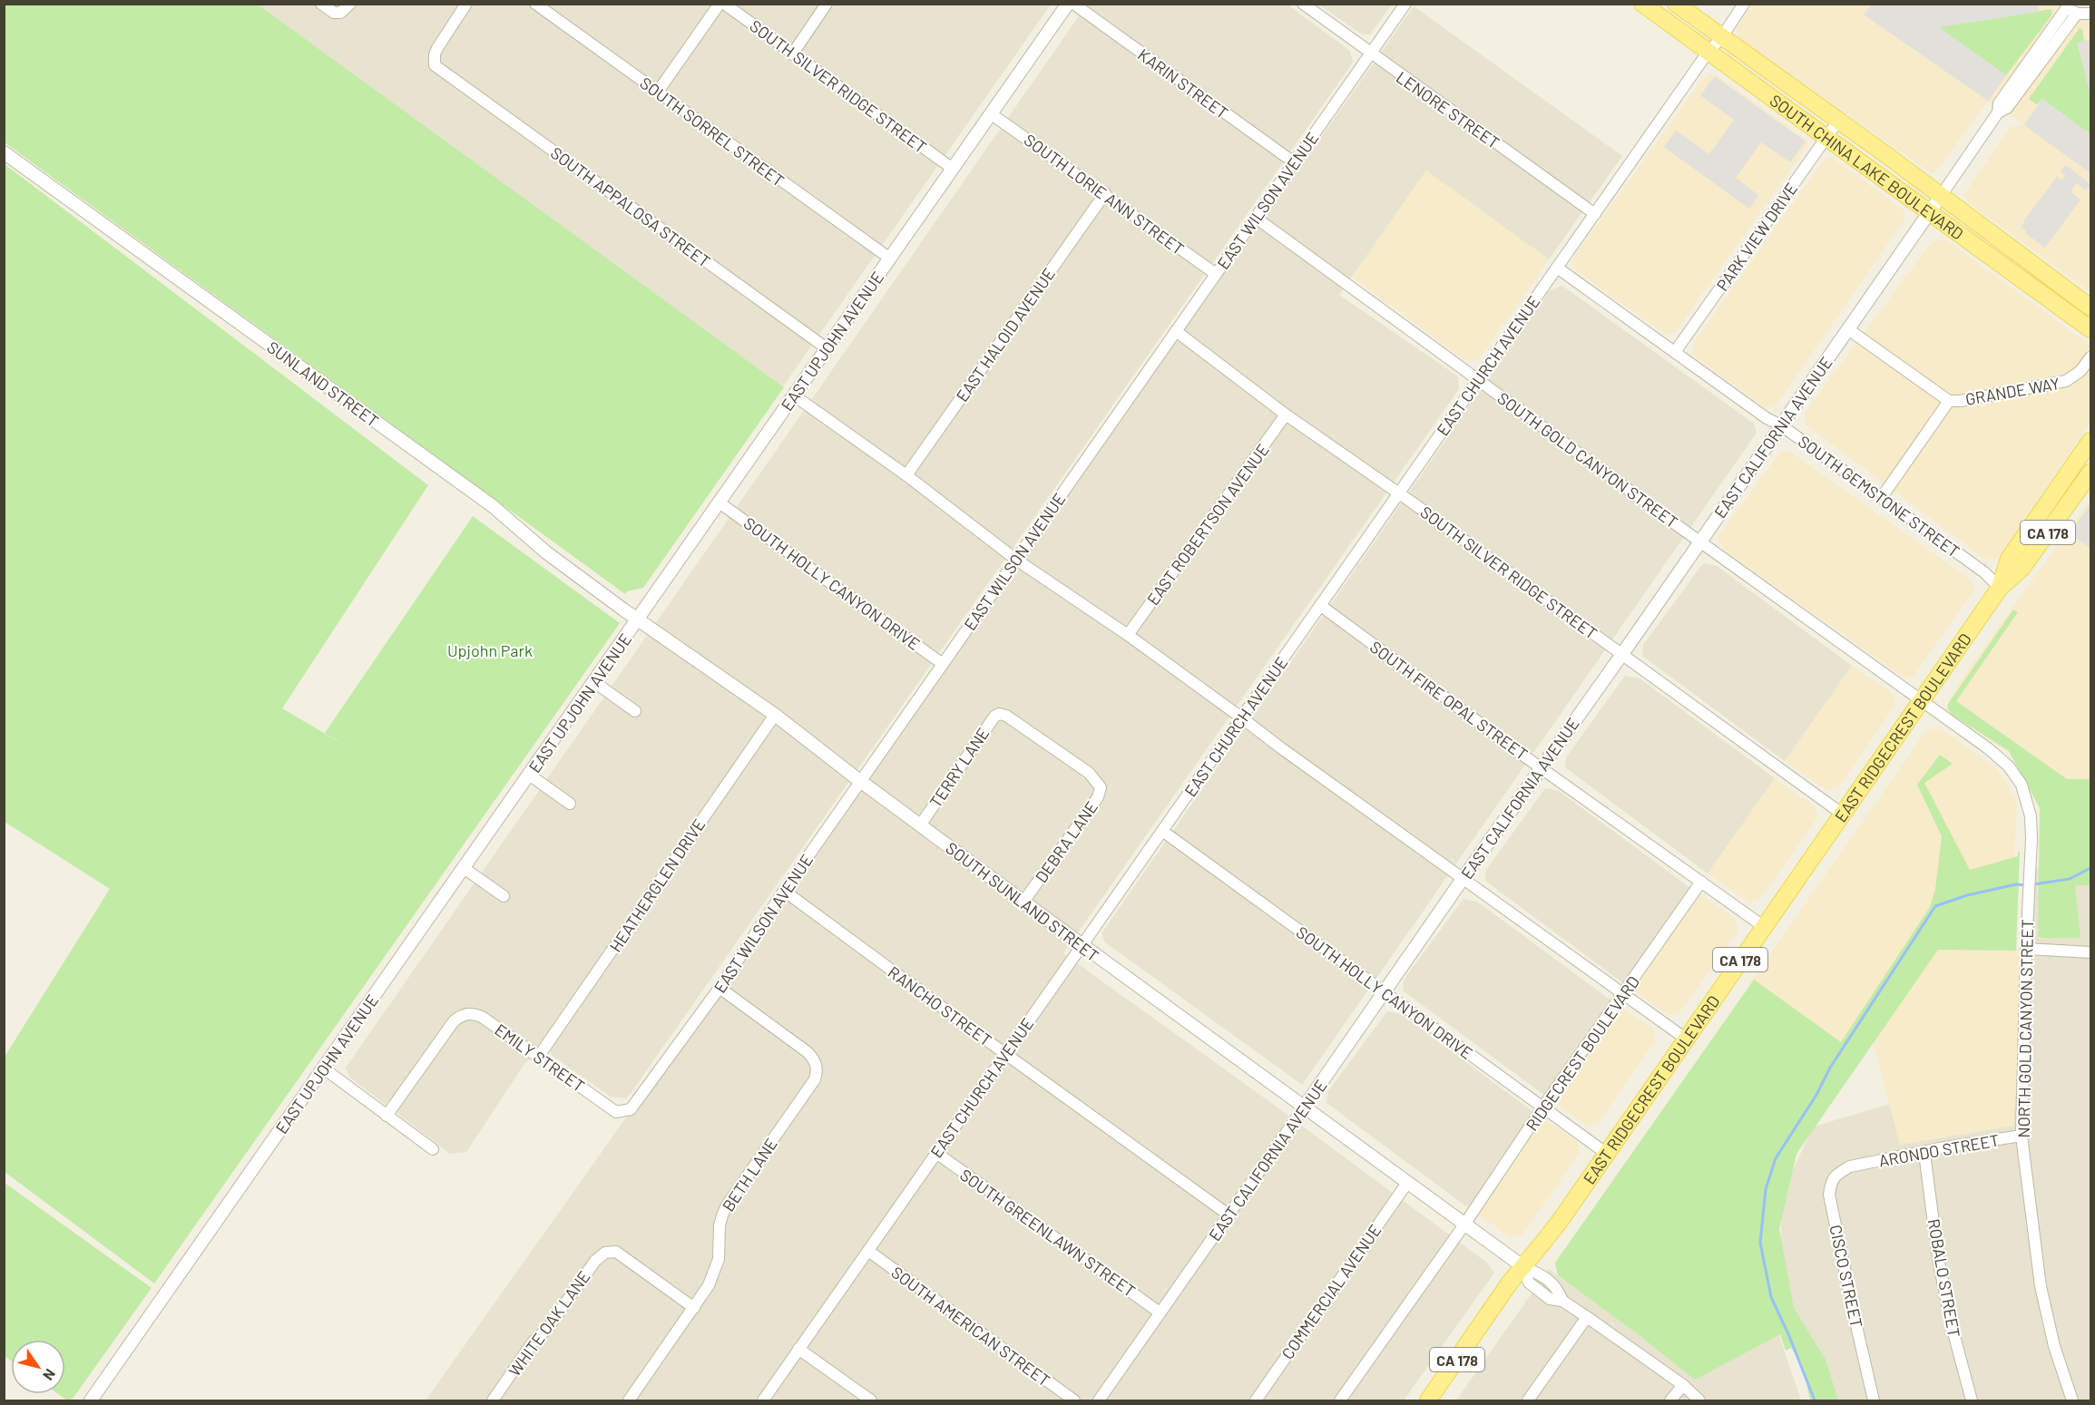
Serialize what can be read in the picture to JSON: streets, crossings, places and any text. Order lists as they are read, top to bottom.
{
  "streets": {
    "main road": ["SOUTH CHINA LAKE BOULEVARD", "CA 178", "EAST RIDGECREST BOULEVARD"],
    "street": [
      "KARIN STREET",
      "SOUTH SILVER RIDGE STREET",
      "LENORE STREET",
      "SOUTH SORREL STREET",
      "SOUTH LORIE ANN STREET",
      "EAST WILSON AVENUE",
      "SOUTH APPALOSA STREET",
      "PARK VIEW DRIVE",
      "EAST HALOID AVENUE",
      "EAST UPJOHN AVENUE",
      "EAST CHURCH AVENUE",
      "SUNLAND STREET",
      "GRANDE WAY",
      "EAST CALIFORNIA AVENUE",
      "SOUTH GOLD CANYON STREET",
      "SOUTH GEMSTONE STREET",
      "EAST ROBERTSON AVENUE",
      "SOUTH HOLLY CANYON DRIVE",
      "SOUTH FIRE OPAL STREET",
      "TERRY LANE",
      "DEBRA LANE",
      "HEATHERGLEN DRIVE",
      "SOUTH SUNLAND STREET",
      "RANCHO STREET",
      "NORTH GOLD CANYON STREET",
      "RIDGECREST BOULEVARD",
      "EMILY STREET",
      "ARONDO STREET",
      "BETH LANE",
      "SOUTH GREENLAWN STREET",
      "CISCO STREET",
      "ROBALO STREET",
      "COMMERCIAL AVENUE",
      "WHITE OAK LANE",
      "SOUTH AMERICAN STREET"
    ]
  },
  "crossings": [
    ["KARIN STREET", "EAST WILSON AVENUE"],
    ["SOUTH SILVER RIDGE STREET", "EAST WILSON AVENUE"],
    ["SOUTH SILVER RIDGE STREET", "EAST UPJOHN AVENUE"],
    ["SOUTH SILVER RIDGE STREET", "EAST CHURCH AVENUE"],
    ["SOUTH SILVER RIDGE STREET", "EAST CALIFORNIA AVENUE"],
    ["SOUTH SILVER RIDGE STREET", "EAST ROBERTSON AVENUE"],
    ["SOUTH SILVER RIDGE STREET", "EAST RIDGECREST BOULEVARD"],
    ["LENORE STREET", "EAST WILSON AVENUE"],
    ["LENORE STREET", "EAST CHURCH AVENUE"],
    ["SOUTH SORREL STREET", "EAST UPJOHN AVENUE"],
    ["SOUTH CHINA LAKE BOULEVARD", "PARK VIEW DRIVE"],
    ["SOUTH CHINA LAKE BOULEVARD", "EAST CHURCH AVENUE"],
    ["SOUTH CHINA LAKE BOULEVARD", "EAST CALIFORNIA AVENUE"],
    ["SOUTH LORIE ANN STREET", "EAST WILSON AVENUE"],
    ["SOUTH LORIE ANN STREET", "EAST HALOID AVENUE"],
    ["SOUTH LORIE ANN STREET", "EAST UPJOHN AVENUE"],
    ["EAST WILSON AVENUE", "SOUTH GOLD CANYON STREET"],
    ["EAST WILSON AVENUE", "SOUTH HOLLY CANYON DRIVE"],
    ["EAST WILSON AVENUE", "SOUTH SUNLAND STREET"],
    ["EAST WILSON AVENUE", "RANCHO STREET"],
    ["EAST WILSON AVENUE", "EMILY STREET"],
    ["EAST WILSON AVENUE", "BETH LANE"],
    ["SOUTH APPALOSA STREET", "EAST UPJOHN AVENUE"],
    ["PARK VIEW DRIVE", "SOUTH GEMSTONE STREET"],
    ["EAST UPJOHN AVENUE", "SUNLAND STREET"],
    ["EAST UPJOHN AVENUE", "SOUTH HOLLY CANYON DRIVE"],
    ["EAST UPJOHN AVENUE", "SOUTH SUNLAND STREET"],
    ["EAST CHURCH AVENUE", "SOUTH GOLD CANYON STREET"],
    ["EAST CHURCH AVENUE", "SOUTH GEMSTONE STREET"],
    ["EAST CHURCH AVENUE", "SOUTH HOLLY CANYON DRIVE"],
    ["EAST CHURCH AVENUE", "SOUTH FIRE OPAL STREET"],
    ["EAST CHURCH AVENUE", "SOUTH SUNLAND STREET"],
    ["EAST CHURCH AVENUE", "RANCHO STREET"],
    ["EAST CHURCH AVENUE", "SOUTH GREENLAWN STREET"],
    ["EAST CHURCH AVENUE", "SOUTH AMERICAN STREET"],
    ["SUNLAND STREET", "SOUTH SUNLAND STREET"],
    ["GRANDE WAY", "EAST CALIFORNIA AVENUE"],
    ["EAST CALIFORNIA AVENUE", "SOUTH GOLD CANYON STREET"],
    ["EAST CALIFORNIA AVENUE", "SOUTH GEMSTONE STREET"],
    ["EAST CALIFORNIA AVENUE", "SOUTH HOLLY CANYON DRIVE"],
    ["EAST CALIFORNIA AVENUE", "SOUTH FIRE OPAL STREET"],
    ["EAST CALIFORNIA AVENUE", "SOUTH SUNLAND STREET"],
    ["EAST CALIFORNIA AVENUE", "RANCHO STREET"],
    ["EAST CALIFORNIA AVENUE", "SOUTH GREENLAWN STREET"],
    ["SOUTH GOLD CANYON STREET", "EAST RIDGECREST BOULEVARD"],
    ["SOUTH GOLD CANYON STREET", "NORTH GOLD CANYON STREET"],
    ["SOUTH GEMSTONE STREET", "EAST RIDGECREST BOULEVARD"],
    ["SOUTH HOLLY CANYON DRIVE", "EAST RIDGECREST BOULEVARD"],
    ["SOUTH HOLLY CANYON DRIVE", "RIDGECREST BOULEVARD"],
    ["SOUTH FIRE OPAL STREET", "EAST RIDGECREST BOULEVARD"],
    ["SOUTH FIRE OPAL STREET", "RIDGECREST BOULEVARD"],
    ["EAST RIDGECREST BOULEVARD", "NORTH GOLD CANYON STREET"],
    ["TERRY LANE", "DEBRA LANE"],
    ["TERRY LANE", "SOUTH SUNLAND STREET"],
    ["DEBRA LANE", "SOUTH SUNLAND STREET"],
    ["HEATHERGLEN DRIVE", "SOUTH SUNLAND STREET"],
    ["HEATHERGLEN DRIVE", "EMILY STREET"],
    ["SOUTH SUNLAND STREET", "COMMERCIAL AVENUE"],
    ["NORTH GOLD CANYON STREET", "ARONDO STREET"],
    ["ARONDO STREET", "CISCO STREET"],
    ["ARONDO STREET", "ROBALO STREET"],
    ["BETH LANE", "WHITE OAK LANE"]
  ],
  "parks": ["Upjohn Park"],
  "north": "bottom right"
}
